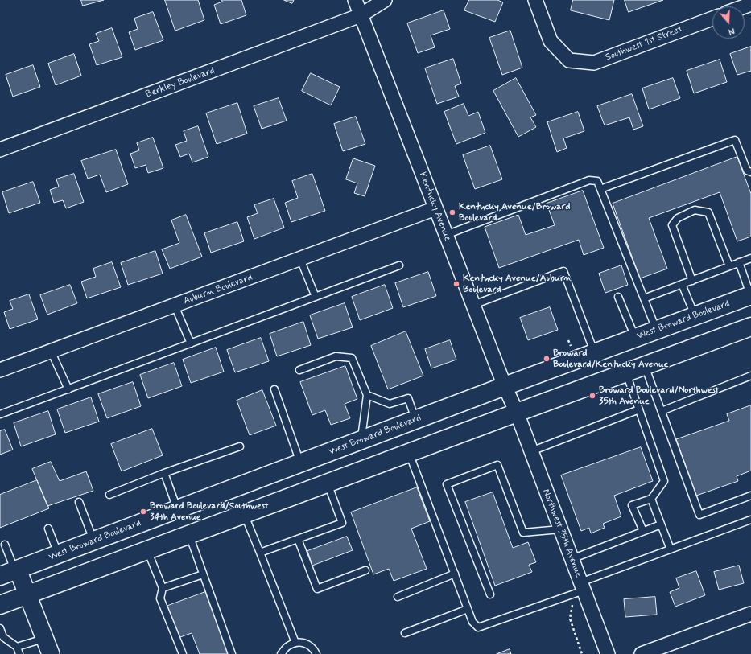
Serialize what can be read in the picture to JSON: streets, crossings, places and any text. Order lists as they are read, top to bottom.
{
  "streets": {
    "main road": ["West Broward Boulevard"],
    "street": [
      "Southwest 1st Street",
      "Berkley Boulevard",
      "Kentucky Avenue",
      "Auburn Boulevard",
      "Northwest 35th Avenue"
    ]
  },
  "crossings": [
    ["Berkley Boulevard", "Kentucky Avenue"],
    ["Kentucky Avenue", "Auburn Boulevard"],
    ["Kentucky Avenue", "West Broward Boulevard"],
    ["Kentucky Avenue", "Northwest 35th Avenue"]
  ],
  "places": [
    "Kentucky Avenue/Broward Boulevard",
    "Kentucky Avenue/Auburn Boulevard",
    "Broward Boulevard/Kentucky Avenue",
    "Broward Boulevard/Northwest 35th Avenue",
    "Broward Boulevard/Southwest 34th Avenue"
  ],
  "north": "bottom"
}
